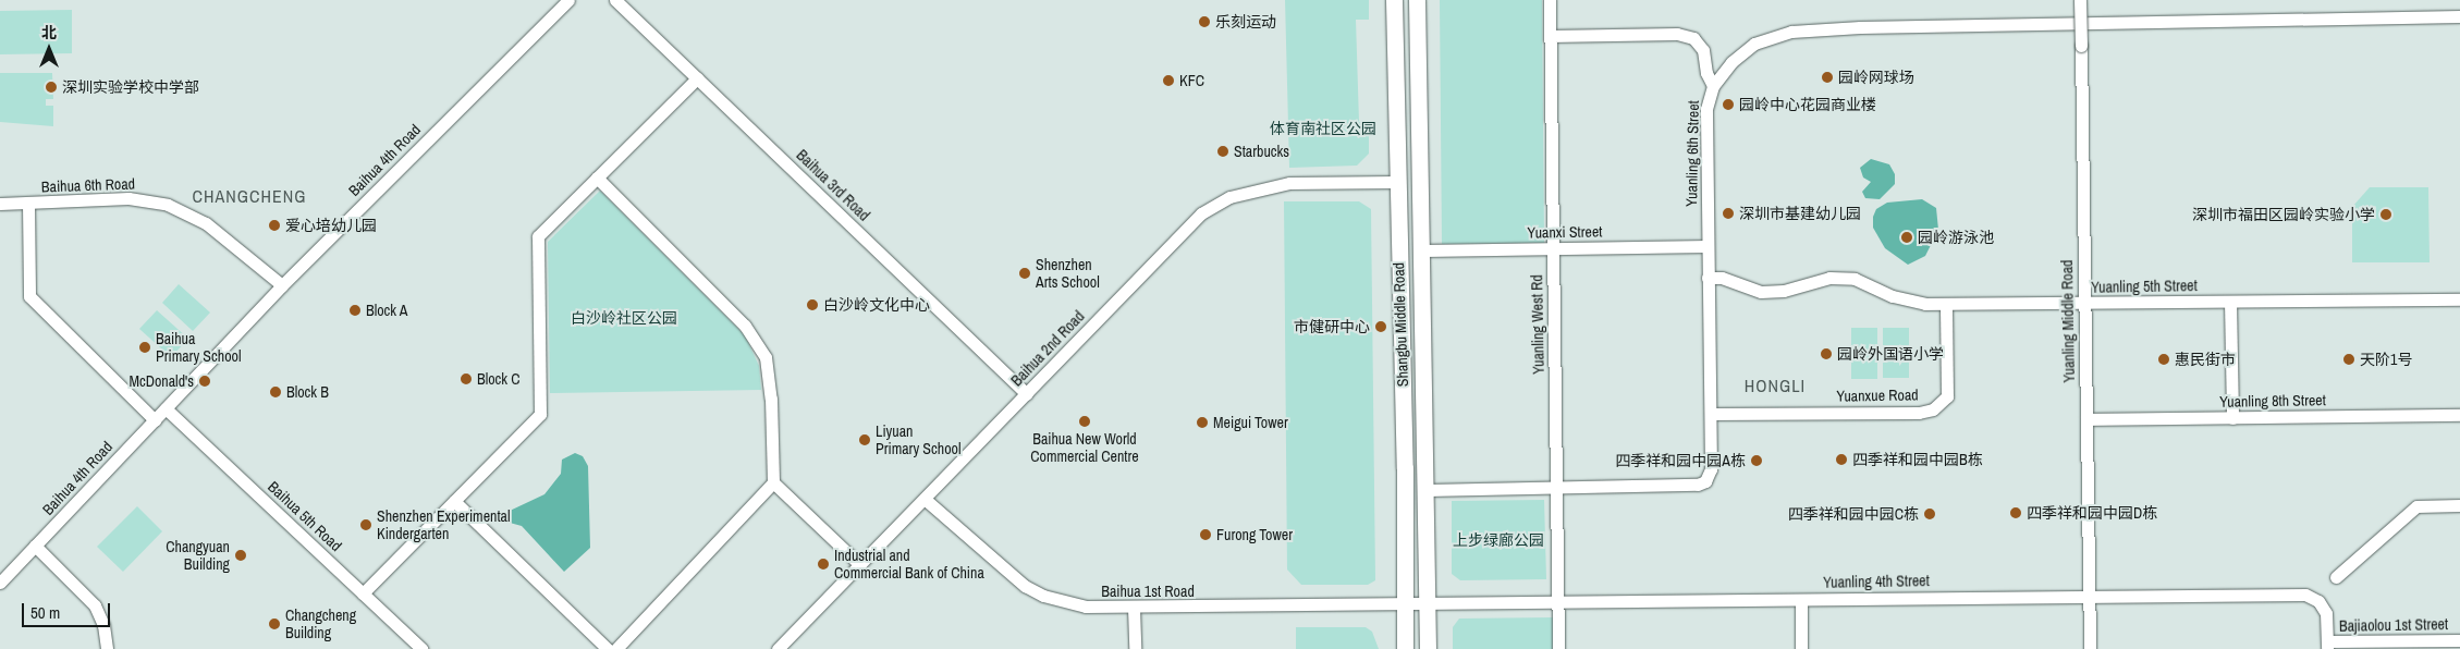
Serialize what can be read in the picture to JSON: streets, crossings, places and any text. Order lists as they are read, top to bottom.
{
  "streets": {
    "main road": ["Shangbu Middle Road"],
    "street": [
      "Yuanling 6th Street",
      "Baihua 4th Road",
      "Baihua 6th Road",
      "Baihua 3rd Road",
      "Yuanxi Street",
      "Yuanling 5th Street",
      "Yuanling Middle Road",
      "Yuanling West Rd",
      "Baihua 2nd Road",
      "Yuanxue Road",
      "Yuanling 8th Street",
      "Baihua 5th Road",
      "Yuanling 4th Street",
      "Baihua 1st Road",
      "Bajiaolou 1st Street"
    ]
  },
  "crossings": [
    ["Yuanling 6th Street", "Yuanxi Street"],
    ["Yuanling 6th Street", "Yuanling 5th Street"],
    ["Yuanling 6th Street", "Shangbu Middle Road"],
    ["Yuanling 6th Street", "Yuanling West Rd"],
    ["Yuanling 6th Street", "Yuanxue Road"],
    ["Baihua 4th Road", "Baihua 6th Road"],
    ["Baihua 4th Road", "Baihua 5th Road"],
    ["Baihua 3rd Road", "Baihua 2nd Road"],
    ["Yuanxi Street", "Shangbu Middle Road"],
    ["Yuanxi Street", "Yuanling West Rd"],
    ["Yuanling 5th Street", "Yuanling Middle Road"],
    ["Yuanling 5th Street", "Yuanxue Road"],
    ["Yuanling Middle Road", "Yuanling 8th Street"],
    ["Yuanling Middle Road", "Yuanling 4th Street"],
    ["Shangbu Middle Road", "Baihua 2nd Road"],
    ["Shangbu Middle Road", "Yuanling 4th Street"],
    ["Shangbu Middle Road", "Baihua 1st Road"],
    ["Yuanling West Rd", "Yuanling 4th Street"],
    ["Baihua 2nd Road", "Baihua 1st Road"],
    ["Yuanling 4th Street", "Baihua 1st Road"],
    ["Yuanling 4th Street", "Bajiaolou 1st Street"]
  ],
  "districts": ["CHANGCHENG", "HONGLI"],
  "parks": ["体育南社区公园", "白沙岭社区公园", "上步绿廊公园"],
  "places": [
    "乐刻运动",
    "园岭网球场",
    "KFC",
    "深圳实验学校中学部",
    "园岭中心花园商业楼",
    "Starbucks",
    "深圳市基建幼儿园",
    "深圳市福田区园岭实验小学",
    "爱心培幼儿园",
    "园岭游泳池",
    "Shenzhen Arts School",
    "白沙岭文化中心",
    "Block A",
    "市健研中心",
    "Baihua Primary School",
    "园岭外国语小学",
    "惠民街市",
    "天阶1号",
    "Block C",
    "McDonald's",
    "Block B",
    "Baihua New World Commercial Centre",
    "Meigui Tower",
    "Liyuan Primary School",
    "四季祥和园中园B栋",
    "四季祥和园中园A栋",
    "四季祥和园中园D栋",
    "四季祥和园中园C栋",
    "Shenzhen Experimental Kindergarten",
    "Furong Tower",
    "Changyuan Building",
    "Industrial and Commercial Bank of China",
    "Changcheng Building"
  ],
  "scale_bar": "50 m",
  "north": "top"
}
